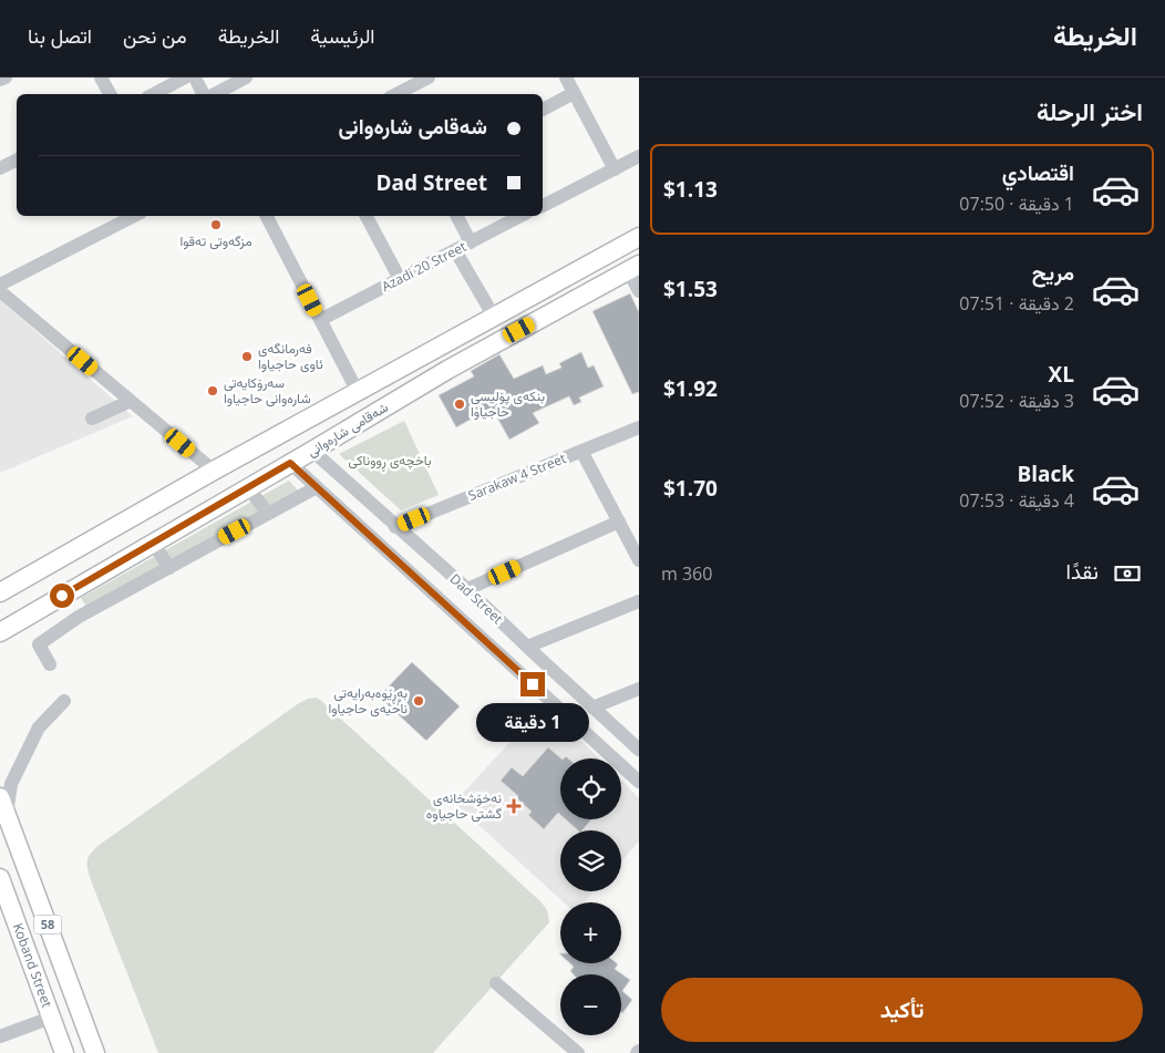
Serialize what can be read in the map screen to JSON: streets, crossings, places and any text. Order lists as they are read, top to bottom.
{
  "streets": {
    "main road": ["شەقامی شارەوانی", "58", "Koband Street"],
    "street": ["Azadi 20 Street", "Sarakaw 4 Street", "Dad Street"]
  },
  "crossings": [
    ["شەقامی شارەوانی", "Dad Street"],
    ["Sarakaw 4 Street", "Dad Street"]
  ],
  "parks": ["باخچەی ڕووناکی"],
  "places": {
    "other": [
      "مزگەوتی تەقوا",
      "فەرمانگەی ئاوی حاجیاوا",
      "سەرۆکایەتی شارەوانی حاجیاوا",
      "بنکەی پۆلیسی حاجیاوا",
      "بەڕێوەبەرایەتی ناحیەی حاجیاوا"
    ],
    "health": ["نەخۆشخانەی گشتی حاجیاوە"]
  },
  "page": {
    "header": "الخريطة",
    "nav": [
      "الرئيسية",
      "الخريطة",
      "من نحن",
      "اتصل بنا"
    ],
    "heading": "اختر الرحلة",
    "banner": ["شەقامی شارەوانی", "Dad Street"],
    "list": [
      {
        "name": "اقتصادي",
        "note": "1 دقيقة · 07:50",
        "value": "$1.13"
      },
      {
        "name": "مريح",
        "note": "2 دقيقة · 07:51",
        "value": "$1.53"
      },
      {
        "name": "XL",
        "note": "3 دقيقة · 07:52",
        "value": "$1.92"
      },
      {
        "name": "Black",
        "note": "4 دقيقة · 07:53",
        "value": "$1.70"
      }
    ],
    "pay": ["نقدًا", "360 m"],
    "bubble": "1 دقيقة",
    "map_buttons": ["+", "−"],
    "buttons": "تأكيد"
  }
}
